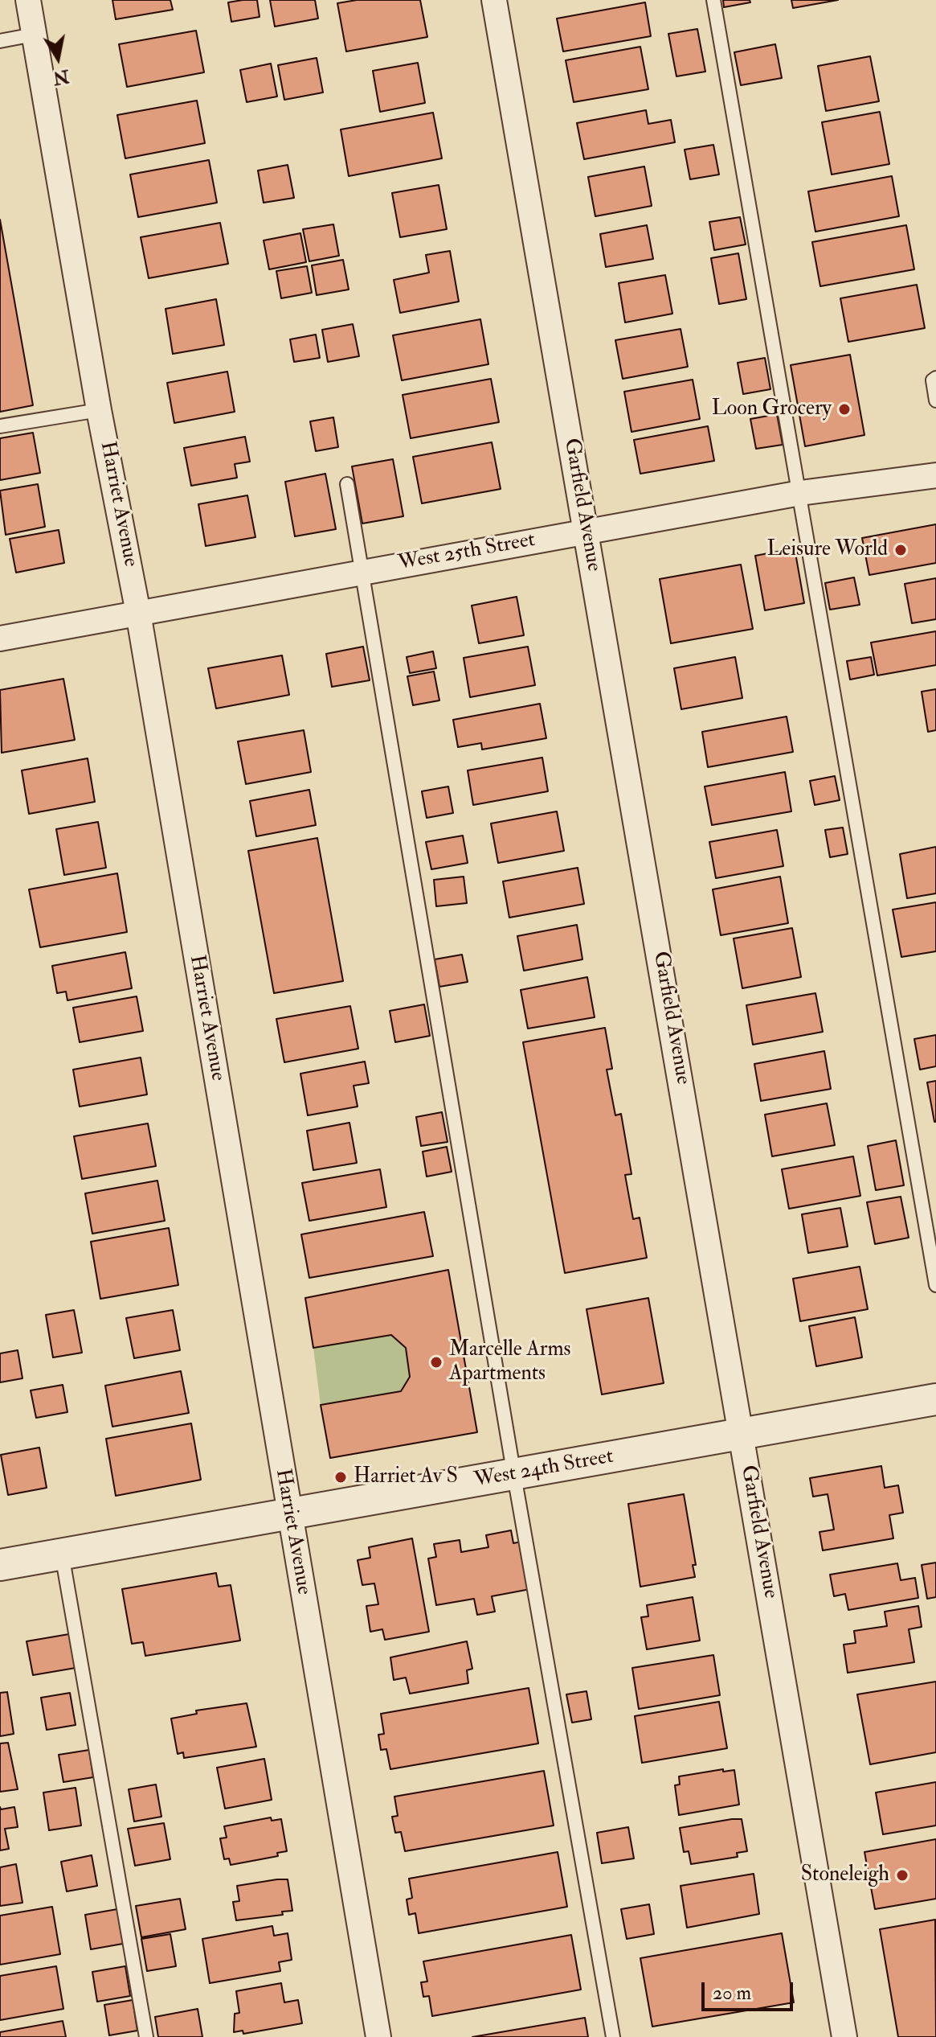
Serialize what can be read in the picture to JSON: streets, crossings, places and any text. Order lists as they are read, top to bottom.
{
  "streets": {
    "street": [
      "Harriet Avenue",
      "Garfield Avenue",
      "West 25th Street",
      "West 24th Street"
    ]
  },
  "crossings": [
    ["Harriet Avenue", "West 25th Street"],
    ["Harriet Avenue", "West 24th Street"],
    ["Garfield Avenue", "West 25th Street"],
    ["Garfield Avenue", "West 24th Street"]
  ],
  "places": [
    "Loon Grocery",
    "Leisure World",
    "Marcelle Arms Apartments",
    "Harriet Av S",
    "Stoneleigh"
  ],
  "scale_bar": "20 m",
  "north": "bottom"
}
